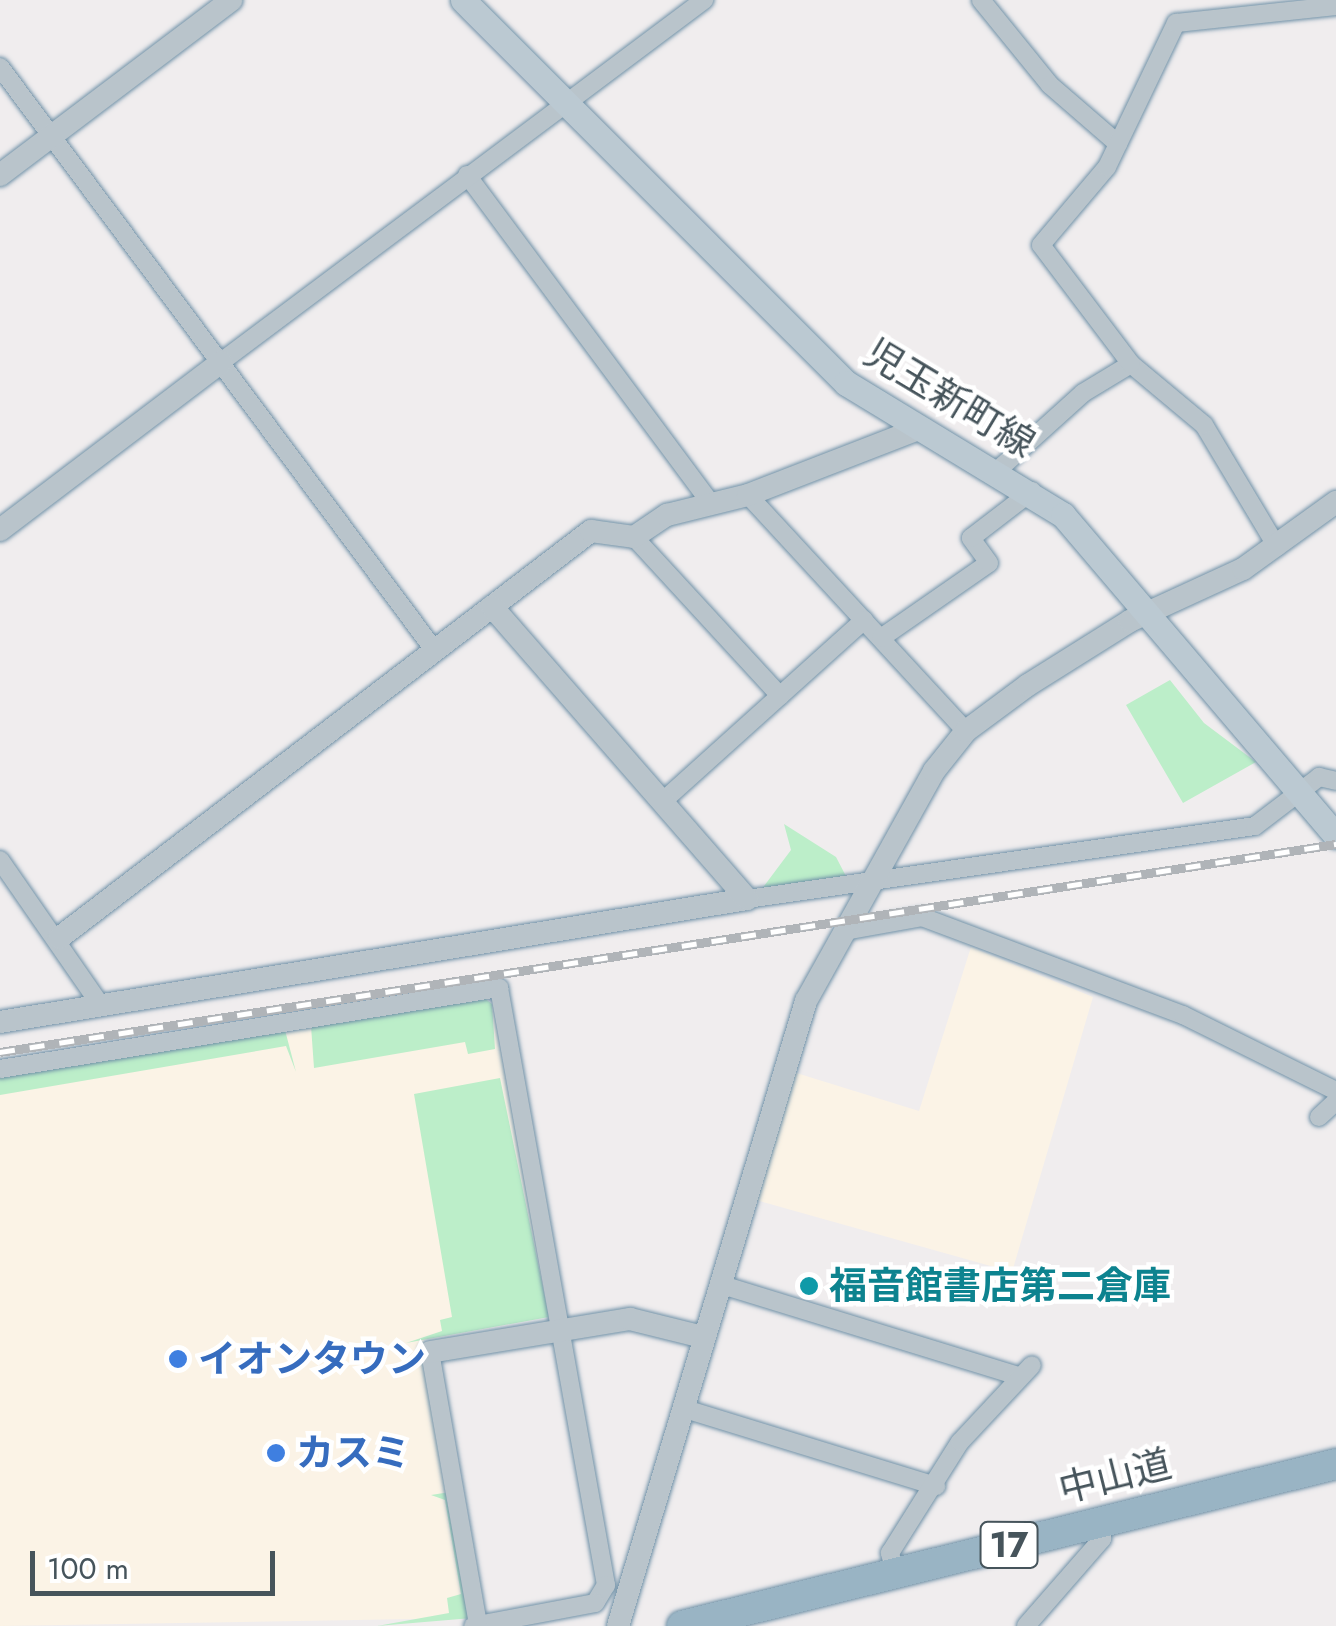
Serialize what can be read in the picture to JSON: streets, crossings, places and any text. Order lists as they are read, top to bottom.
{
  "streets": {
    "highway": ["中山道", "17"],
    "main road": ["児玉新町線"]
  },
  "places": ["福音館書店第二倉庫", "イオンタウン", "カスミ"],
  "scale_bar": "100 m"
}
